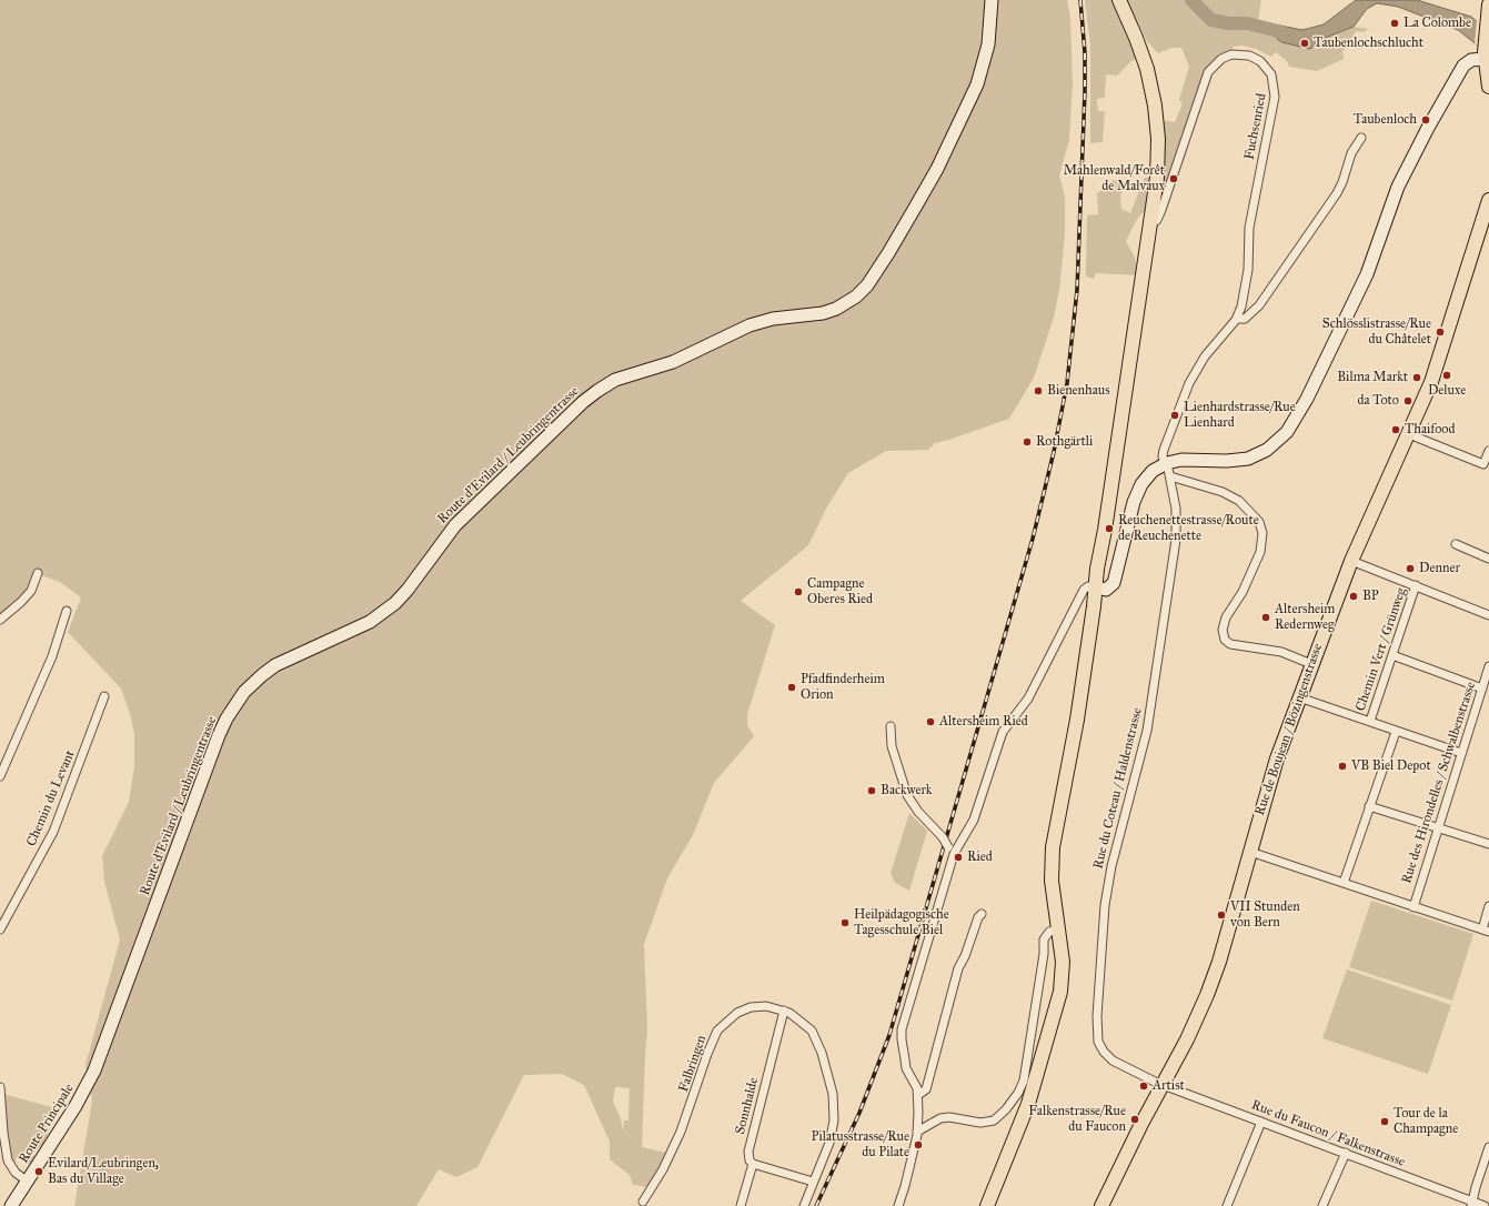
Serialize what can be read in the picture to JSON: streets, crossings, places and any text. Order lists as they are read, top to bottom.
{
  "streets": {
    "main road": ["Rue de Boujean / Bözingenstrasse"],
    "street": [
      "Fuchsenried",
      "Route d'Evilard / Leubringentrasse",
      "Chemin Vert / Grünweg",
      "Rue des Hirondelles / Schwalbenstrasse",
      "Rue du Coteau / Haldenstrasse",
      "Chemin du Levant",
      "Falbringen",
      "Sonnhalde",
      "Route Principale",
      "Rue du Faucon / Falkenstrasse"
    ]
  },
  "crossings": [
    ["Fuchsenried", "Rue du Coteau / Haldenstrasse"],
    ["Route d'Evilard / Leubringentrasse", "Route Principale"],
    ["Chemin Vert / Grünweg", "Rue de Boujean / Bözingenstrasse"],
    ["Rue de Boujean / Bözingenstrasse", "Rue du Coteau / Haldenstrasse"],
    ["Rue de Boujean / Bözingenstrasse", "Rue du Faucon / Falkenstrasse"],
    ["Rue du Coteau / Haldenstrasse", "Rue du Faucon / Falkenstrasse"],
    ["Falbringen", "Sonnhalde"]
  ],
  "places": [
    "La Colombe",
    "Taubenlochschlucht",
    "Taubenloch",
    "Mahlenwald/Forêt de Malvaux",
    "Schlösslistrasse/Rue du Châtelet",
    "Deluxe",
    "Bilma Markt",
    "Bienenhaus",
    "da Toto",
    "Lienhardstrasse/Rue Lienhard",
    "Thaifood",
    "Rothgärtli",
    "Reuchenettestrasse/Route de Reuchenette",
    "Denner",
    "Campagne Oberes Ried",
    "BP",
    "Altersheim Redernweg",
    "Pfadfinderheim Orion",
    "Altersheim Ried",
    "VB Biel Depot",
    "Backwerk",
    "Ried",
    "VII Stunden von Bern",
    "Heilpädagogische Tagesschule Biel",
    "Artist",
    "Falkenstrasse/Rue du Faucon",
    "Tour de la Champagne",
    "Pilatusstrasse/Rue du Pilate",
    "Evilard/Leubringen, Bas du Village"
  ]
}
